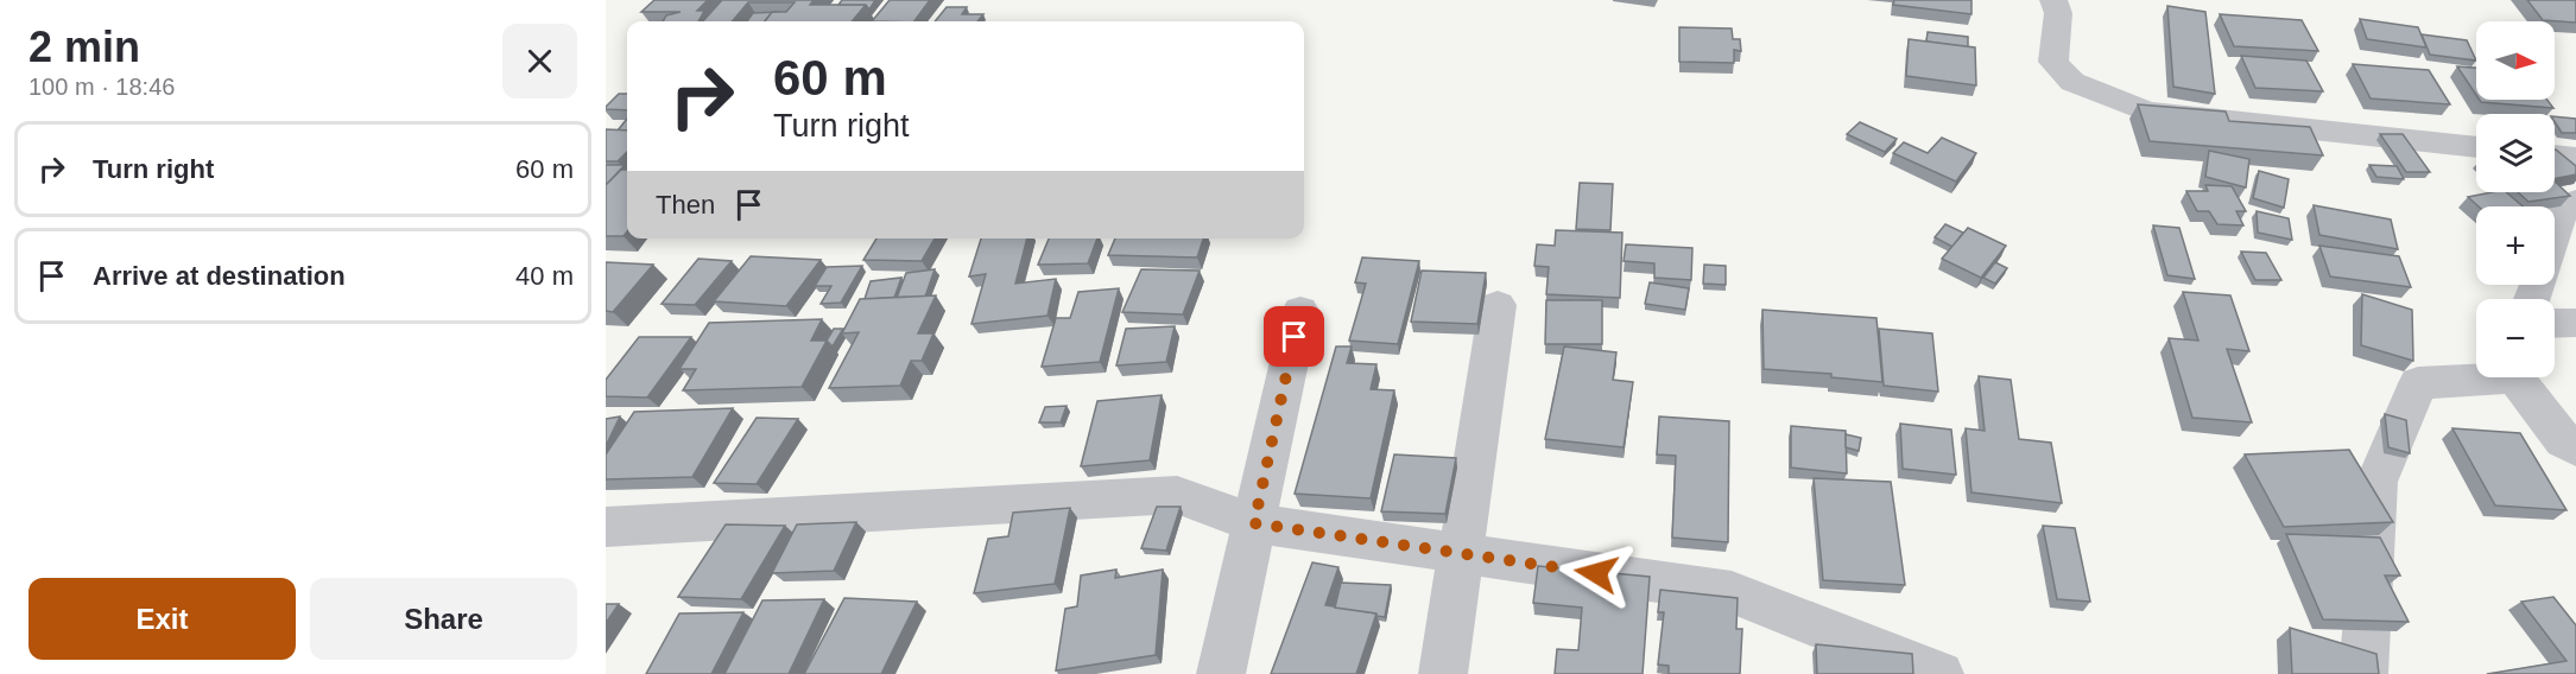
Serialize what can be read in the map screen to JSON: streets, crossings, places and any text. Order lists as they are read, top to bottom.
{
  "north": "right",
  "page": {
    "heading": ["2 min", "100 m · 18:46"],
    "map_buttons": ["+", "−"],
    "turn": ["60 m", "Turn right"],
    "list": [
      {
        "name": "Turn right",
        "value": "60 m"
      },
      {
        "name": "Arrive at destination",
        "value": "40 m"
      }
    ],
    "then": "Then",
    "buttons": ["Exit", "Share"]
  }
}
